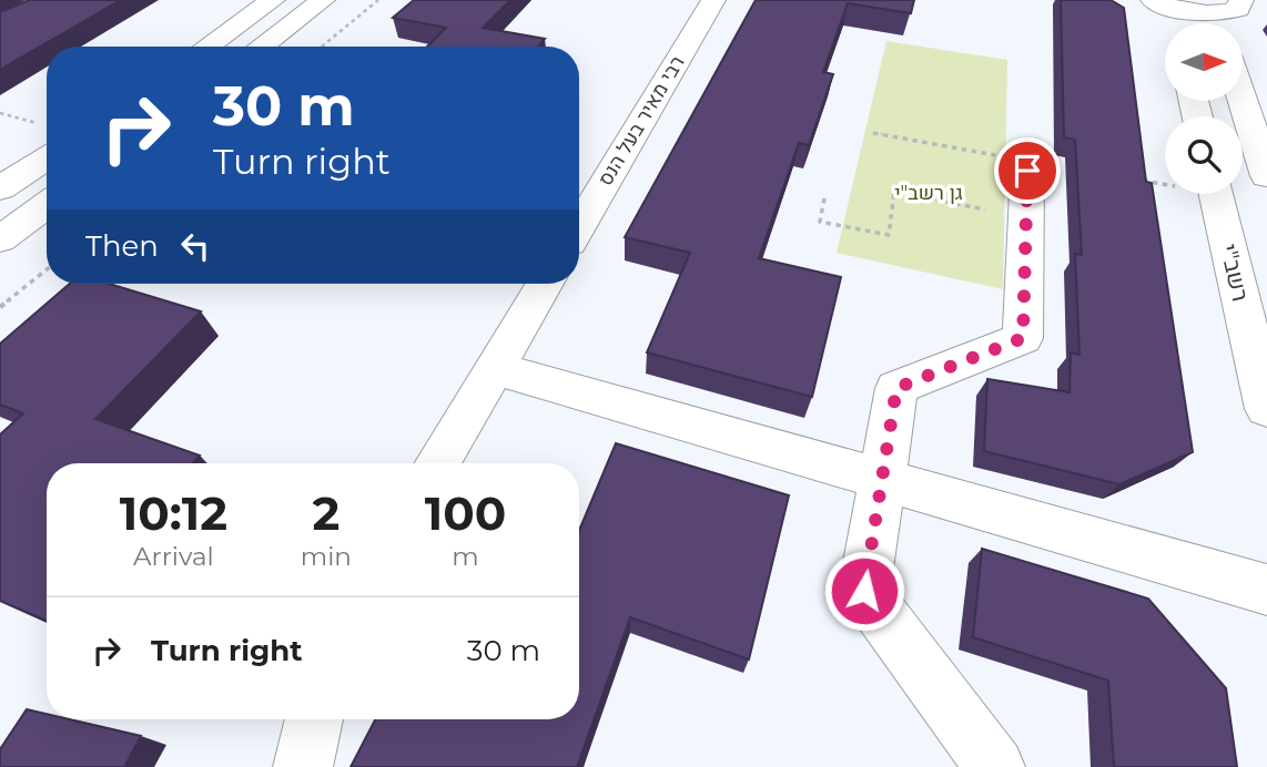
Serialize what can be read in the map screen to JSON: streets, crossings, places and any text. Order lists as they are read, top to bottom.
{
  "streets": {
    "street": ["רבי מאיר בעל הנס", "רשב\"י"]
  },
  "parks": ["גן רשב\"י"],
  "north": "right",
  "page": {
    "turn": ["30 m", "Turn right"],
    "then": "Then",
    "eta": [
      "10:12",
      "Arrival",
      "2",
      "min",
      "100",
      "m"
    ],
    "list": [
      {
        "name": "Turn right",
        "value": "30 m"
      }
    ]
  }
}
